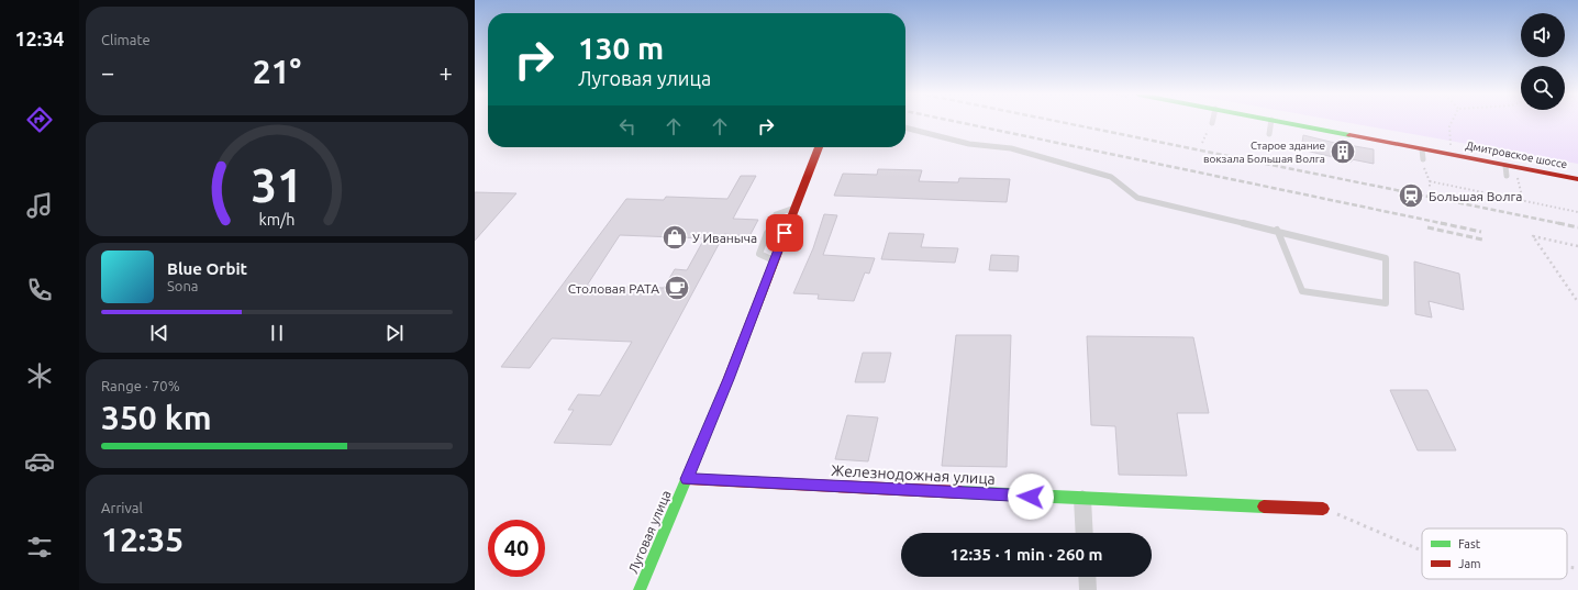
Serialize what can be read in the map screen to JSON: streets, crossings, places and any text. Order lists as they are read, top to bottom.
{
  "streets": {
    "street": ["Дмитровское шоссе", "Железнодожная улица", "Луговая улица"]
  },
  "crossings": [
    ["Железнодожная улица", "Луговая улица"]
  ],
  "places": {
    "building": ["Старое здание вокзала Большая Волга"],
    "station": ["Большая Волга"],
    "shop": ["У Иваныча"],
    "cafe": ["Столовая РАТА"]
  },
  "legend": ["Fast", "Jam"],
  "page": {
    "tabs": "12:34",
    "tile": [
      "Climate",
      ["Range · 70%", "350 km"],
      ["Arrival", "12:35"]
    ],
    "turn": ["130 m", "Луговая улица"],
    "heat": ["−", "21°", "+"],
    "song": ["Blue Orbit", "Sona"],
    "limit": "40",
    "trip": "12:35 · 1 min · 260 m",
    "gauge": ["31", "km/h"]
  }
}
